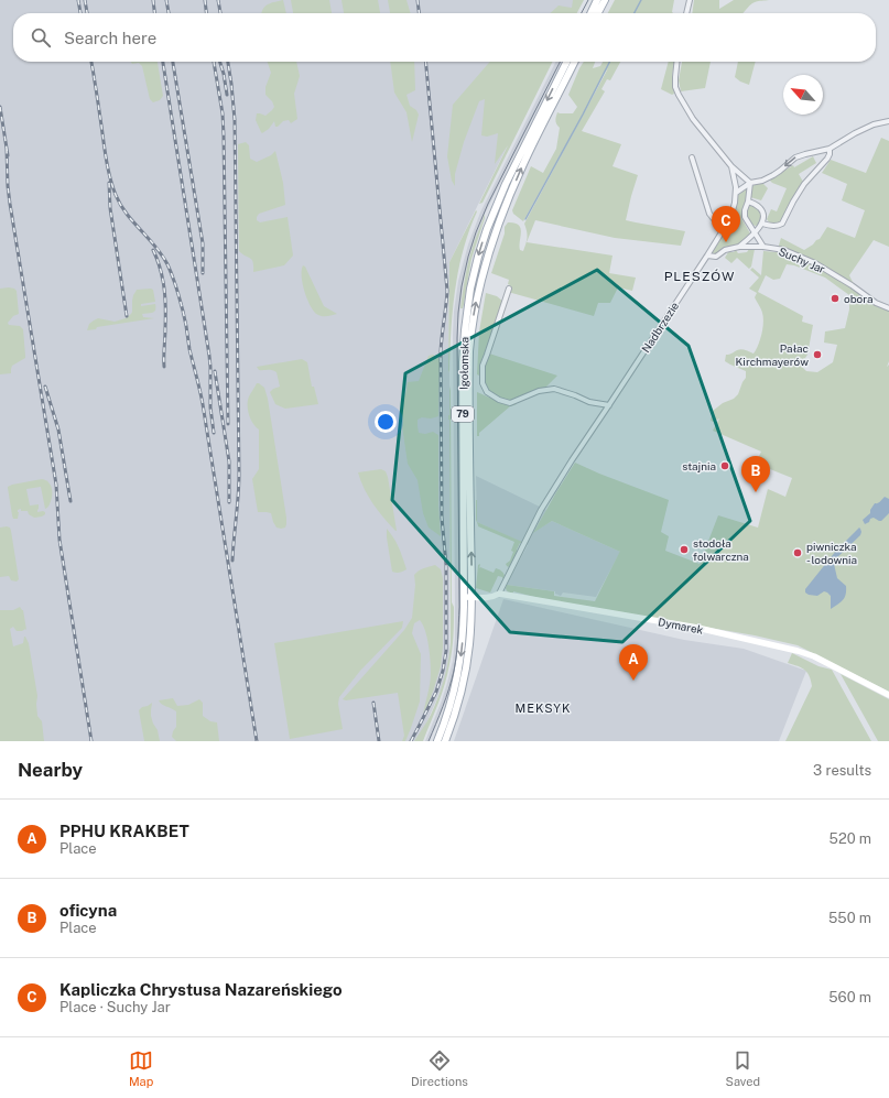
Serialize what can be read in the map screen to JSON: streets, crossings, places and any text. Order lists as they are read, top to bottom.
{
  "streets": {
    "main road": ["Igołomska", "79"],
    "street": ["Suchy Jar", "Nadbrzezie", "Dymarek"]
  },
  "crossings": [
    ["Suchy Jar", "Nadbrzezie"],
    ["Nadbrzezie", "Dymarek"],
    ["Igołomska", "Dymarek"]
  ],
  "districts": ["PLESZÓW", "MEKSYK"],
  "places": [
    "obora",
    "Pałac Kirchmayerów",
    "stajnia",
    "stodoła folwarczna",
    "piwniczka - lodownia"
  ],
  "north": "top left",
  "page": {
    "search": "Search here",
    "pins": ["C", "B", "A"],
    "heading": ["Nearby", "3 results"],
    "list": [
      {
        "mark": "A",
        "name": "PPHU KRAKBET",
        "note": "Place",
        "value": "520 m"
      },
      {
        "mark": "B",
        "name": "oficyna",
        "note": "Place",
        "value": "550 m"
      },
      {
        "mark": "C",
        "name": "Kapliczka Chrystusa Nazareńskiego",
        "note": "Place · Suchy Jar",
        "value": "560 m"
      }
    ],
    "nav": ["Map", "Directions", "Saved"]
  }
}
